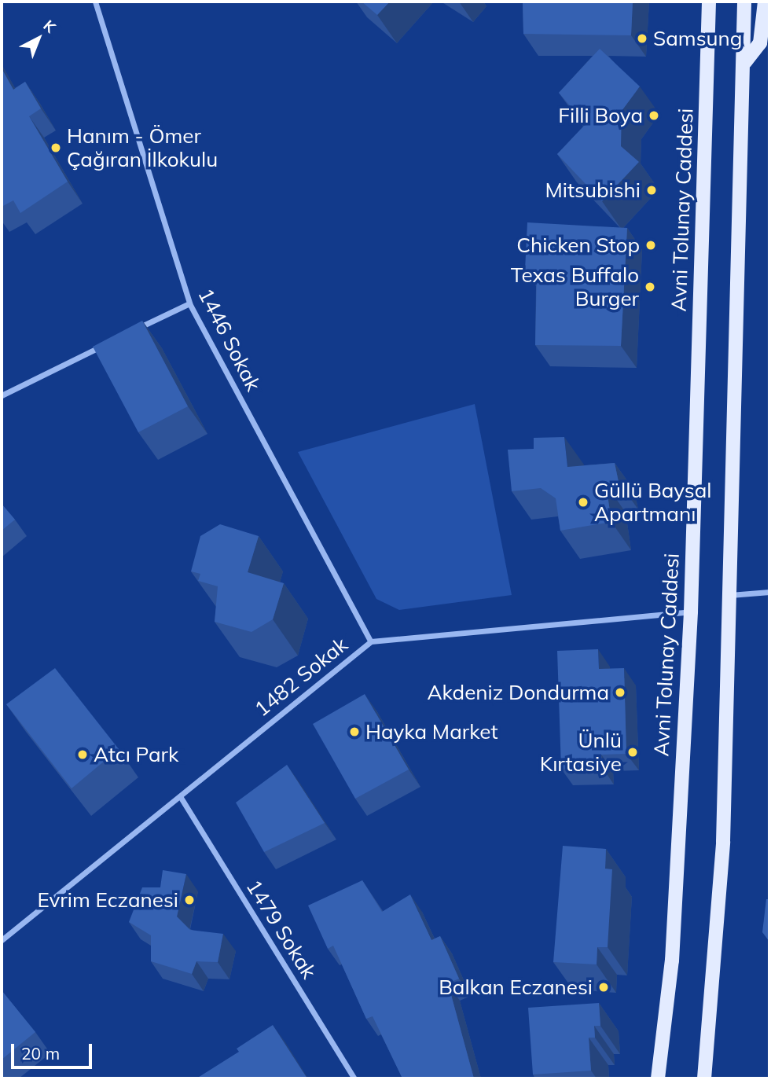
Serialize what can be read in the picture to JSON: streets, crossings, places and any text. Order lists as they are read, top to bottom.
{
  "streets": {
    "main road": ["Avni Tolunay Caddesi"],
    "street": ["1446 Sokak", "1482 Sokak", "1479 Sokak"]
  },
  "crossings": [
    ["Avni Tolunay Caddesi", "1482 Sokak"],
    ["1446 Sokak", "1482 Sokak"],
    ["1482 Sokak", "1479 Sokak"]
  ],
  "places": [
    "Samsung",
    "Filli Boya",
    "Hanım - Ömer Çağıran İlkokulu",
    "Mitsubishi",
    "Chicken Stop",
    "Texas Buffalo Burger",
    "Güllü Baysal Apartmanı",
    "Akdeniz Dondurma",
    "Hayka Market",
    "Ünlü Kırtasiye",
    "Atcı Park",
    "Evrim Eczanesi",
    "Balkan Eczanesi"
  ],
  "scale_bar": "20 m",
  "north": "top right"
}
